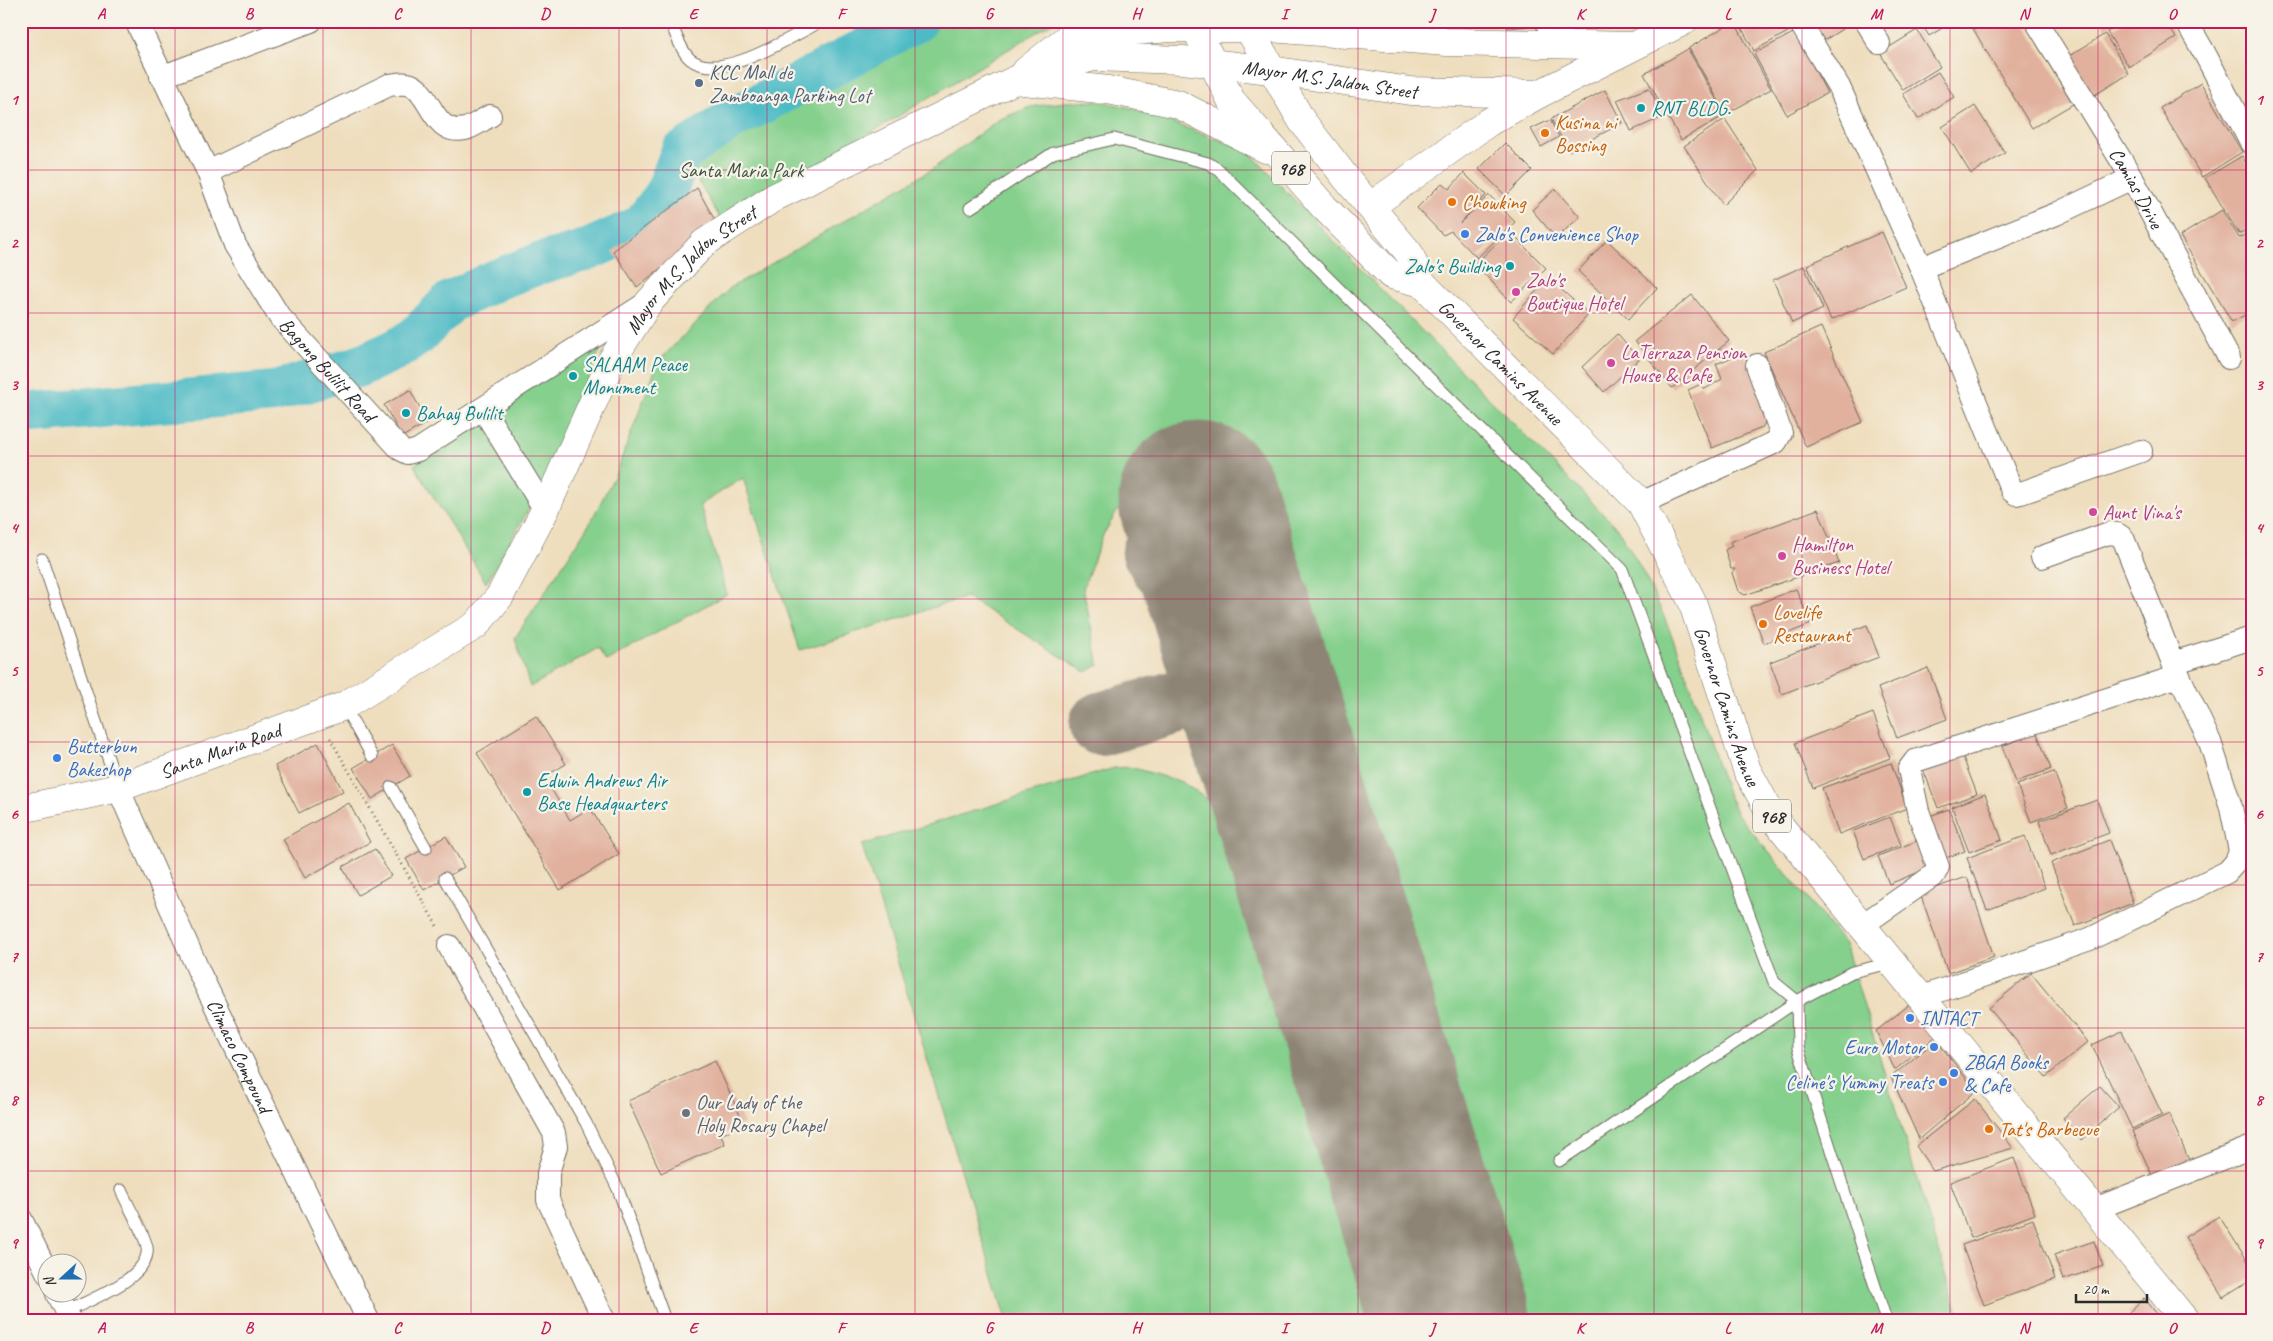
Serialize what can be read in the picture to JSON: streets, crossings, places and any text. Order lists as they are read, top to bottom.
{
  "streets": {
    "main road": [
      "Mayor M.S. Jaldon Street",
      "968",
      "Governor Camins Avenue",
      "Santa Maria Road"
    ],
    "street": ["Camias Drive", "Bagong Bulilit Road", "Climaco Compound"]
  },
  "crossings": [
    ["Mayor M.S. Jaldon Street", "Governor Camins Avenue"],
    ["Mayor M.S. Jaldon Street", "Bagong Bulilit Road"],
    ["Mayor M.S. Jaldon Street", "Santa Maria Road"],
    ["Santa Maria Road", "Climaco Compound"]
  ],
  "parks": ["Santa Maria Park"],
  "places": [
    "KCC Mall de Zamboanga Parking Lot",
    "RNT BLDG.",
    "Kusina ni Bossing",
    "Chowking",
    "Zalo's Convenience Shop",
    "Zalo's Building",
    "Zalo's Boutique Hotel",
    "LaTerraza Pension House & Cafe",
    "SALAAM Peace Monument",
    "Bahay Bulilit",
    "Aunt Vina's",
    "Hamilton Business Hotel",
    "Lovelife Restaurant",
    "Butterbun Bakeshop",
    "Edwin Andrews Air Base Headquarters",
    "INTACT",
    "Euro Motor",
    "ZBGA Books & Cafe",
    "Celine's Yummy Treats",
    "Our Lady of the Holy Rosary Chapel",
    "Tat's Barbecue"
  ],
  "scale_bar": "20 m",
  "north": "left",
  "grid": {
    "columns": [
      "A",
      "B",
      "C",
      "D",
      "E",
      "F",
      "G",
      "H",
      "I",
      "J",
      "K",
      "L",
      "M",
      "N",
      "O"
    ],
    "rows": [
      "1",
      "2",
      "3",
      "4",
      "5",
      "6",
      "7",
      "8",
      "9"
    ]
  }
}
